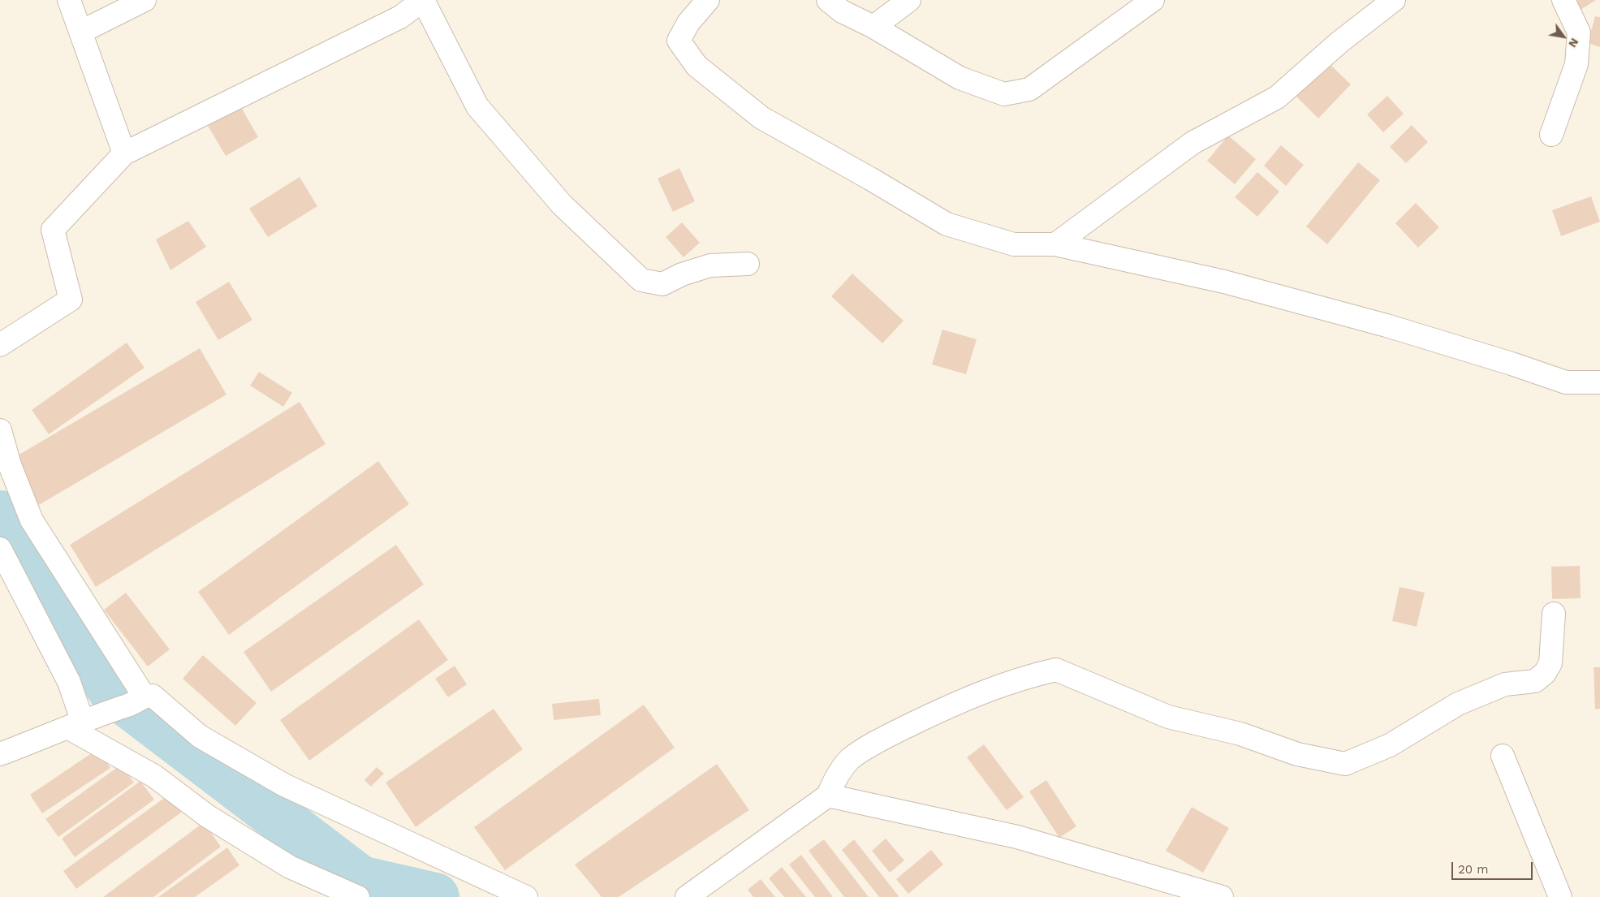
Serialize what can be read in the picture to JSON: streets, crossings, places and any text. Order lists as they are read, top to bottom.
{
  "scale_bar": "20 m",
  "north": "bottom right"
}
